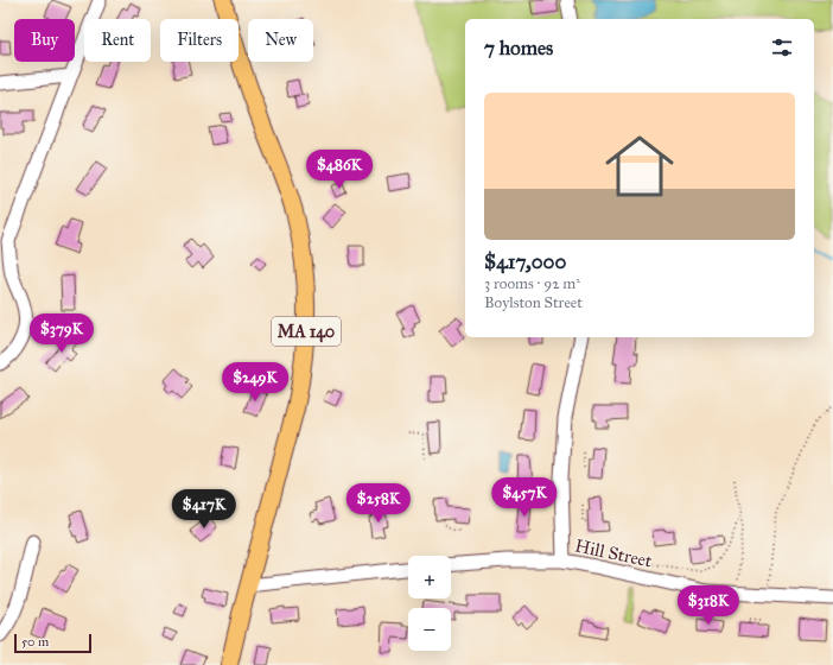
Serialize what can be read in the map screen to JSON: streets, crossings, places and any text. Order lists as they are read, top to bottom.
{
  "streets": {
    "main road": ["MA 140"],
    "street": ["Hill Street"]
  },
  "scale_bar": "50 m",
  "page": {
    "chip": [
      "Buy",
      "Rent",
      "Filters",
      "New"
    ],
    "heading": "7 homes",
    "list": [
      {
        "name": "$417,000",
        "note": "3 rooms · 92 m² · Boylston Street"
      }
    ],
    "price": [
      "$486K",
      "$379K",
      "$249K",
      "$457K",
      "$258K",
      "$417K",
      "$318K"
    ],
    "map_buttons": ["+", "−"],
    "scale": "50 m"
  }
}
